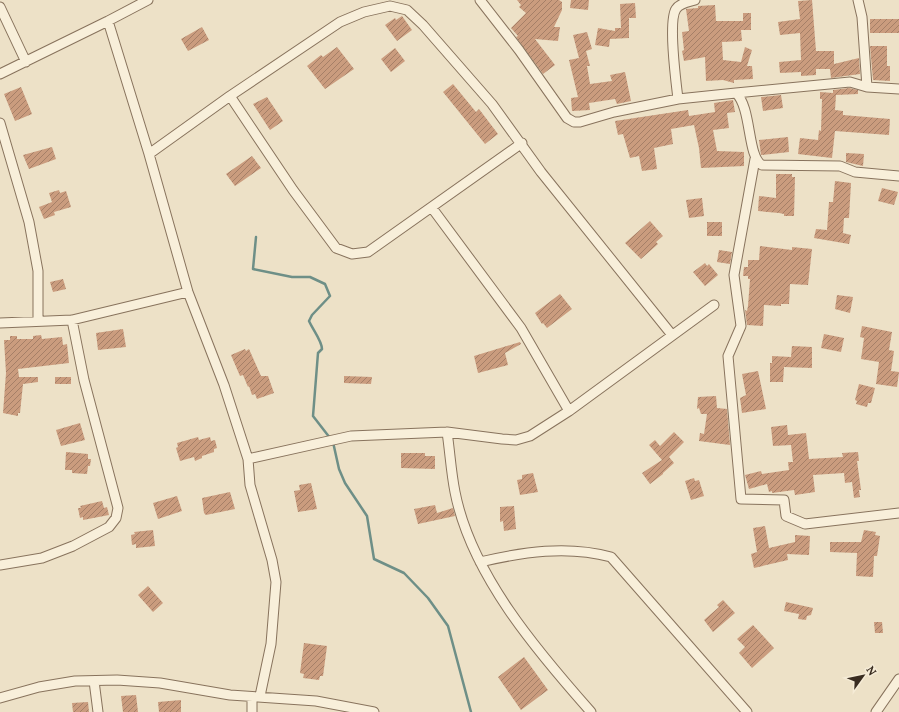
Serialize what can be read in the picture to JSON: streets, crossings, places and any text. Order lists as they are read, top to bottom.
{
  "north": "top right"
}
